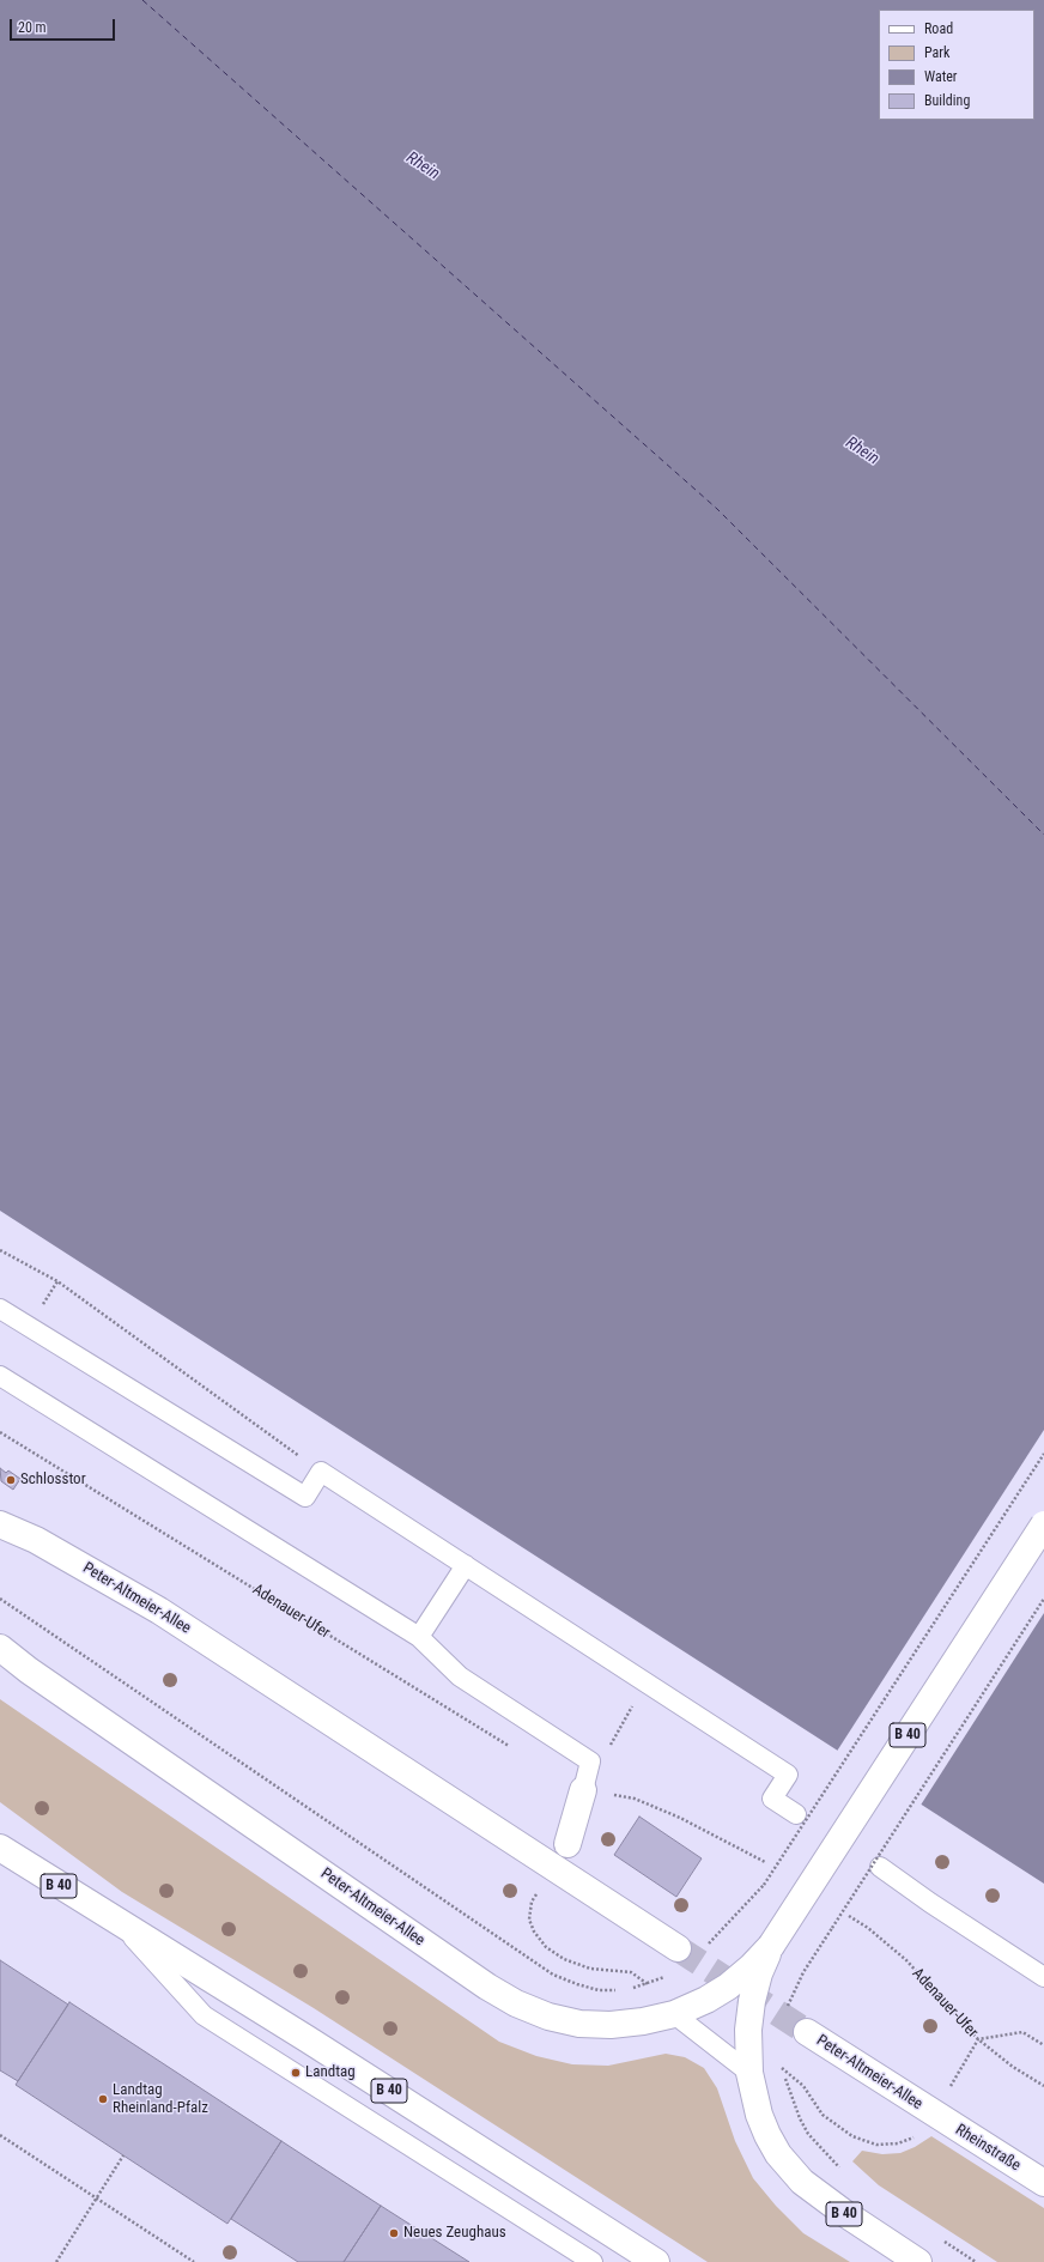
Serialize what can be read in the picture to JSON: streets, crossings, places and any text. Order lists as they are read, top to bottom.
{
  "streets": {
    "main road": ["Peter-Altmeier-Allee", "B 40", "Rheinstraße"],
    "path": ["Adenauer-Ufer"]
  },
  "crossings": [
    ["Peter-Altmeier-Allee", "B 40"],
    ["Peter-Altmeier-Allee", "Rheinstraße"]
  ],
  "water": ["Rhein"],
  "places": [
    "Schlosstor",
    "Landtag",
    "Landtag Rheinland-Pfalz",
    "Neues Zeughaus"
  ],
  "legend": [
    "Road",
    "Park",
    "Water",
    "Building"
  ],
  "scale_bar": "20 m"
}
